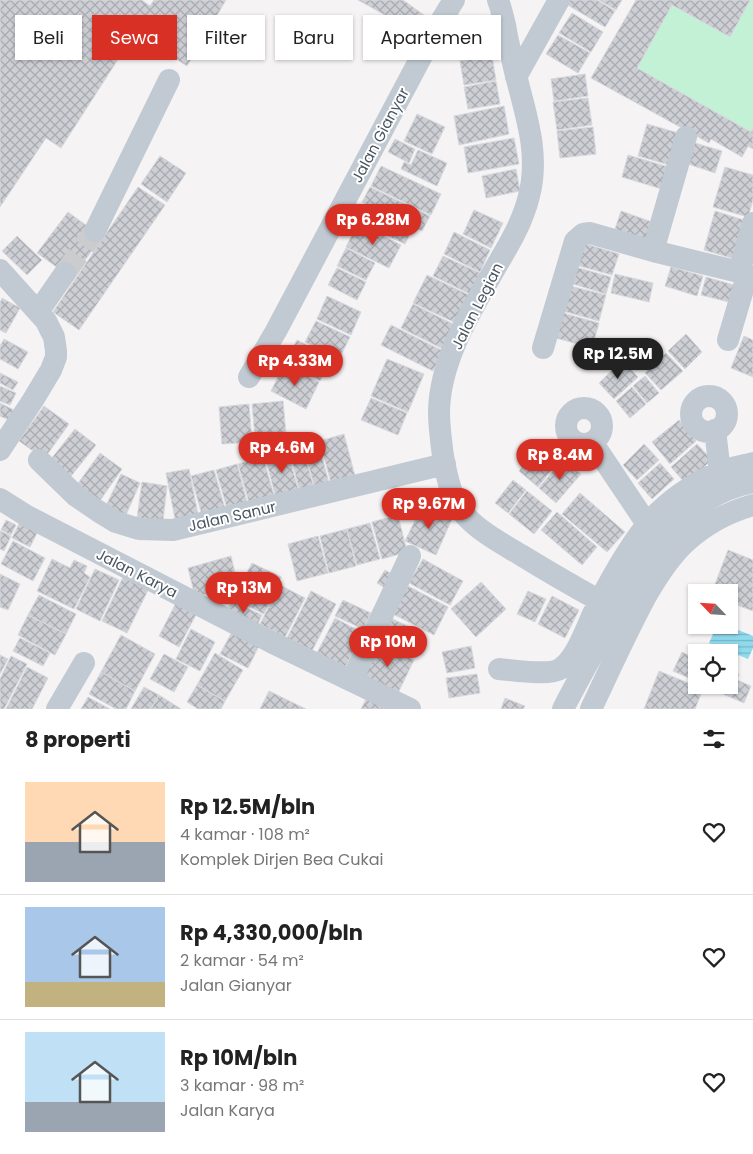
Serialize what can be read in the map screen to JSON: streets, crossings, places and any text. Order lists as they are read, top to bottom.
{
  "streets": {
    "street": [
      "Jalan Gianyar",
      "Jalan Legian",
      "Jalan Sanur",
      "Jalan Karya"
    ]
  },
  "crossings": [
    ["Jalan Legian", "Jalan Sanur"]
  ],
  "north": "top left",
  "page": {
    "chip": [
      "Beli",
      "Sewa",
      "Filter",
      "Baru",
      "Apartemen"
    ],
    "price": [
      "Rp 6.28M",
      "Rp 12.5M",
      "Rp 4.33M",
      "Rp 4.6M",
      "Rp 8.4M",
      "Rp 9.67M",
      "Rp 13M",
      "Rp 10M"
    ],
    "heading": "8 properti",
    "list": [
      {
        "name": "Rp 12.5M/bln",
        "note": "4 kamar · 108 m² · Komplek Dirjen Bea Cukai"
      },
      {
        "name": "Rp 4,330,000/bln",
        "note": "2 kamar · 54 m² · Jalan Gianyar"
      },
      {
        "name": "Rp 10M/bln",
        "note": "3 kamar · 98 m² · Jalan Karya"
      }
    ]
  }
}
